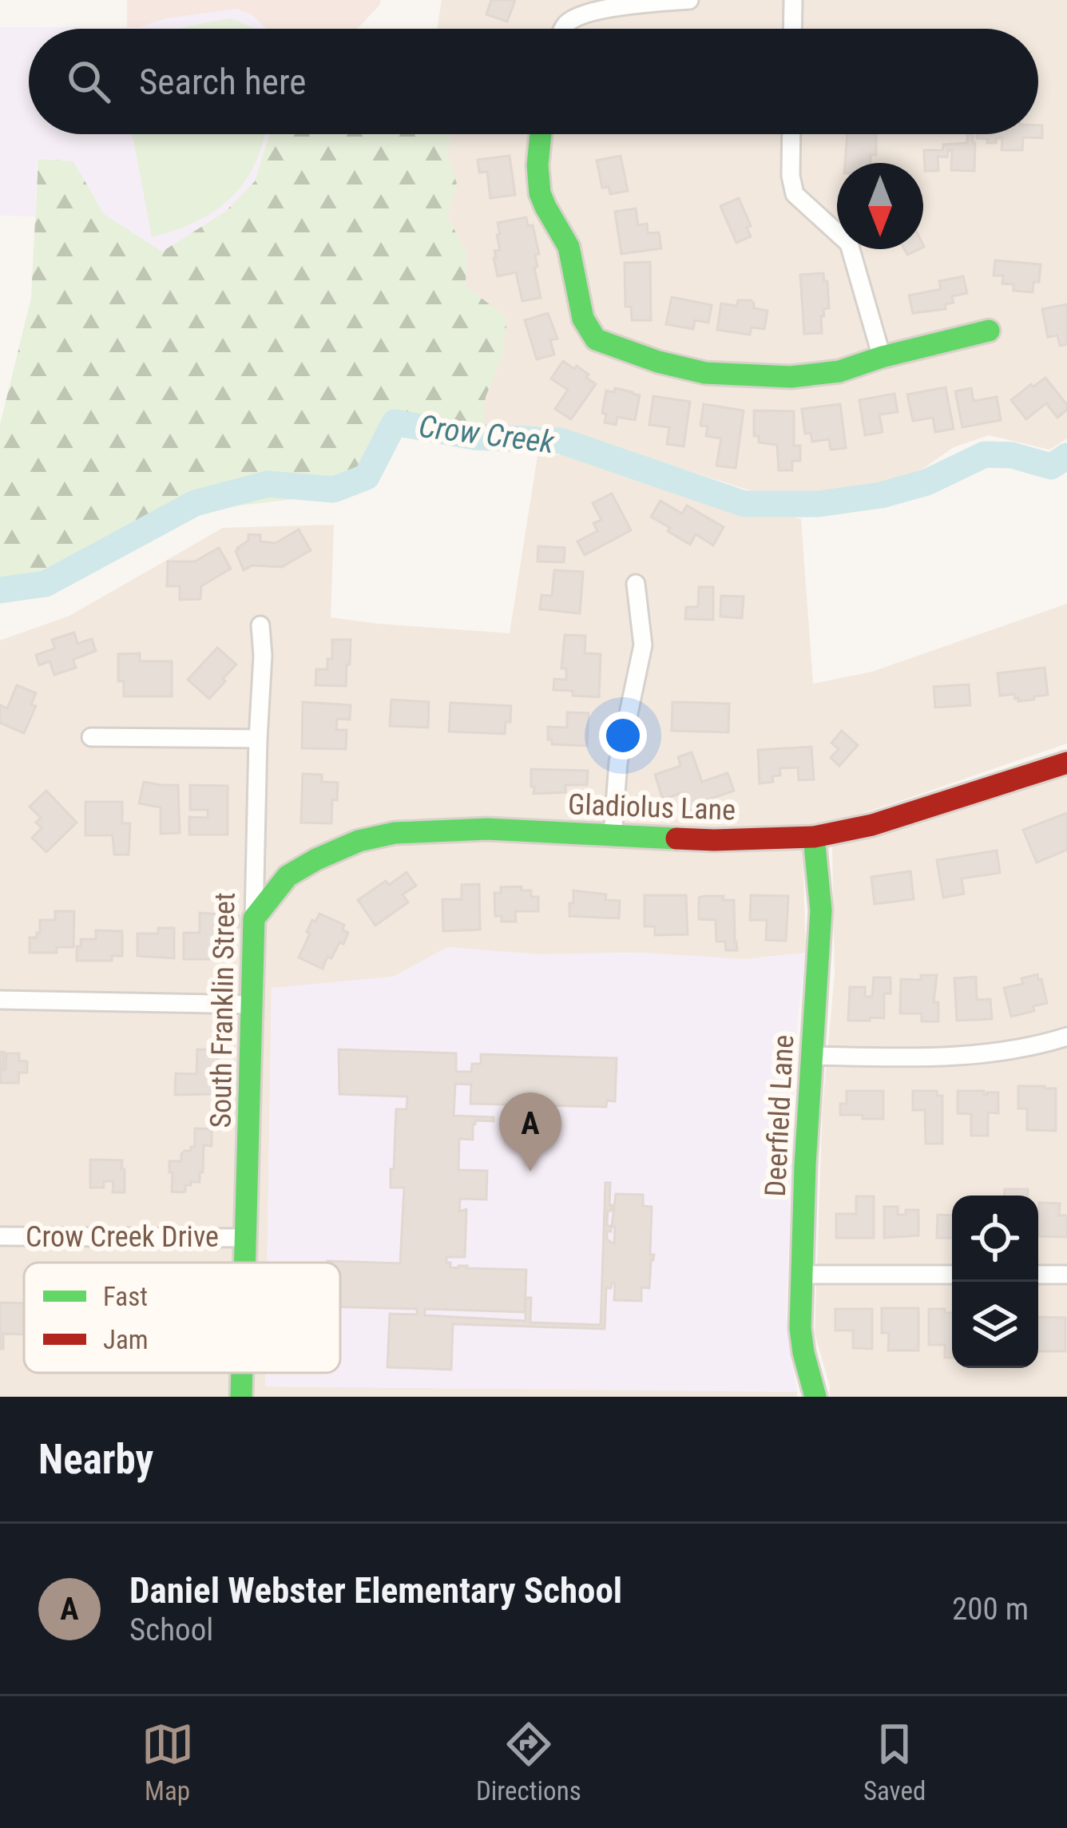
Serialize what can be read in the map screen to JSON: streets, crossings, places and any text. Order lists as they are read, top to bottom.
{
  "streets": {
    "street": [
      "Gladiolus Lane",
      "South Franklin Street",
      "Deerfield Lane",
      "Crow Creek Drive"
    ]
  },
  "crossings": [
    ["Gladiolus Lane", "South Franklin Street"],
    ["Gladiolus Lane", "Deerfield Lane"],
    ["South Franklin Street", "Crow Creek Drive"]
  ],
  "water": ["Crow Creek"],
  "legend": ["Fast", "Jam"],
  "north": "bottom",
  "page": {
    "search": "Search here",
    "pins": "A",
    "heading": "Nearby",
    "list": [
      {
        "mark": "A",
        "name": "Daniel Webster Elementary School",
        "note": "School",
        "value": "200 m"
      }
    ],
    "nav": ["Map", "Directions", "Saved"]
  }
}
